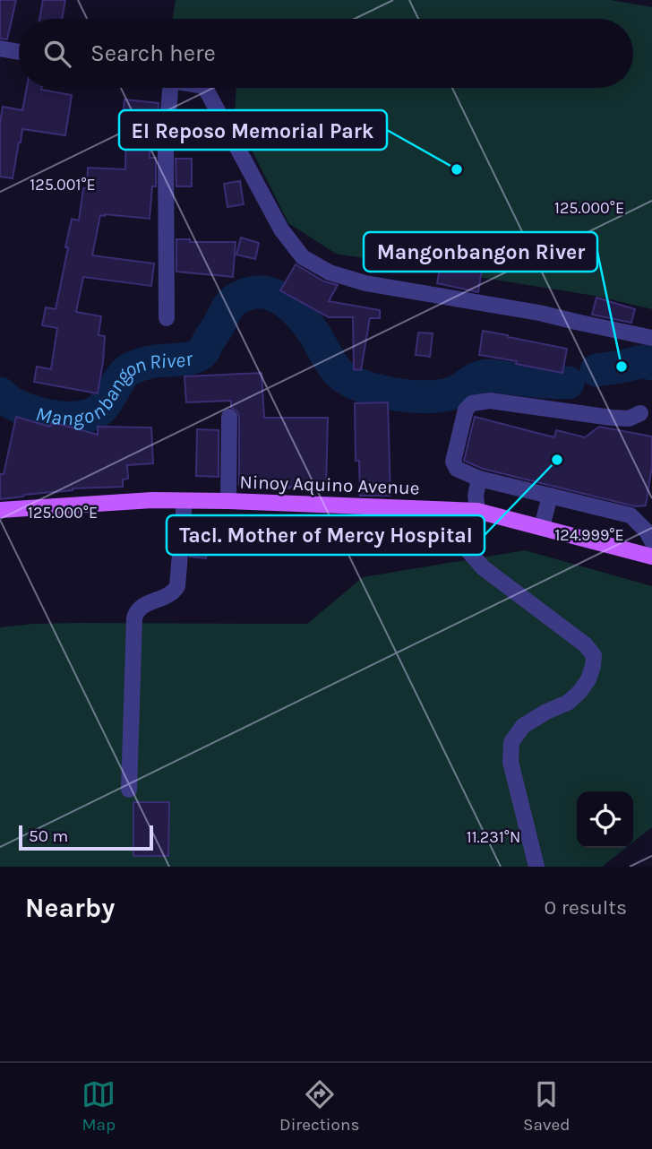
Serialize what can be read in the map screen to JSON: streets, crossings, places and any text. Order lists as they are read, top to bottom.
{
  "streets": {
    "main road": ["Ninoy Aquino Avenue"]
  },
  "water": ["Mangonbangon River"],
  "places": ["El Reposo Memorial Park", "Mangonbangon River", "Tacl. Mother of Mercy Hospital"],
  "scale_bar": "50 m",
  "page": {
    "search": "Search here",
    "scale": "50 m",
    "heading": ["Nearby", "0 results"],
    "nav": ["Map", "Directions", "Saved"]
  },
  "coordinates": [
    "125.001°E",
    "125.000°E",
    "124.999°E",
    "11.231°N"
  ]
}
